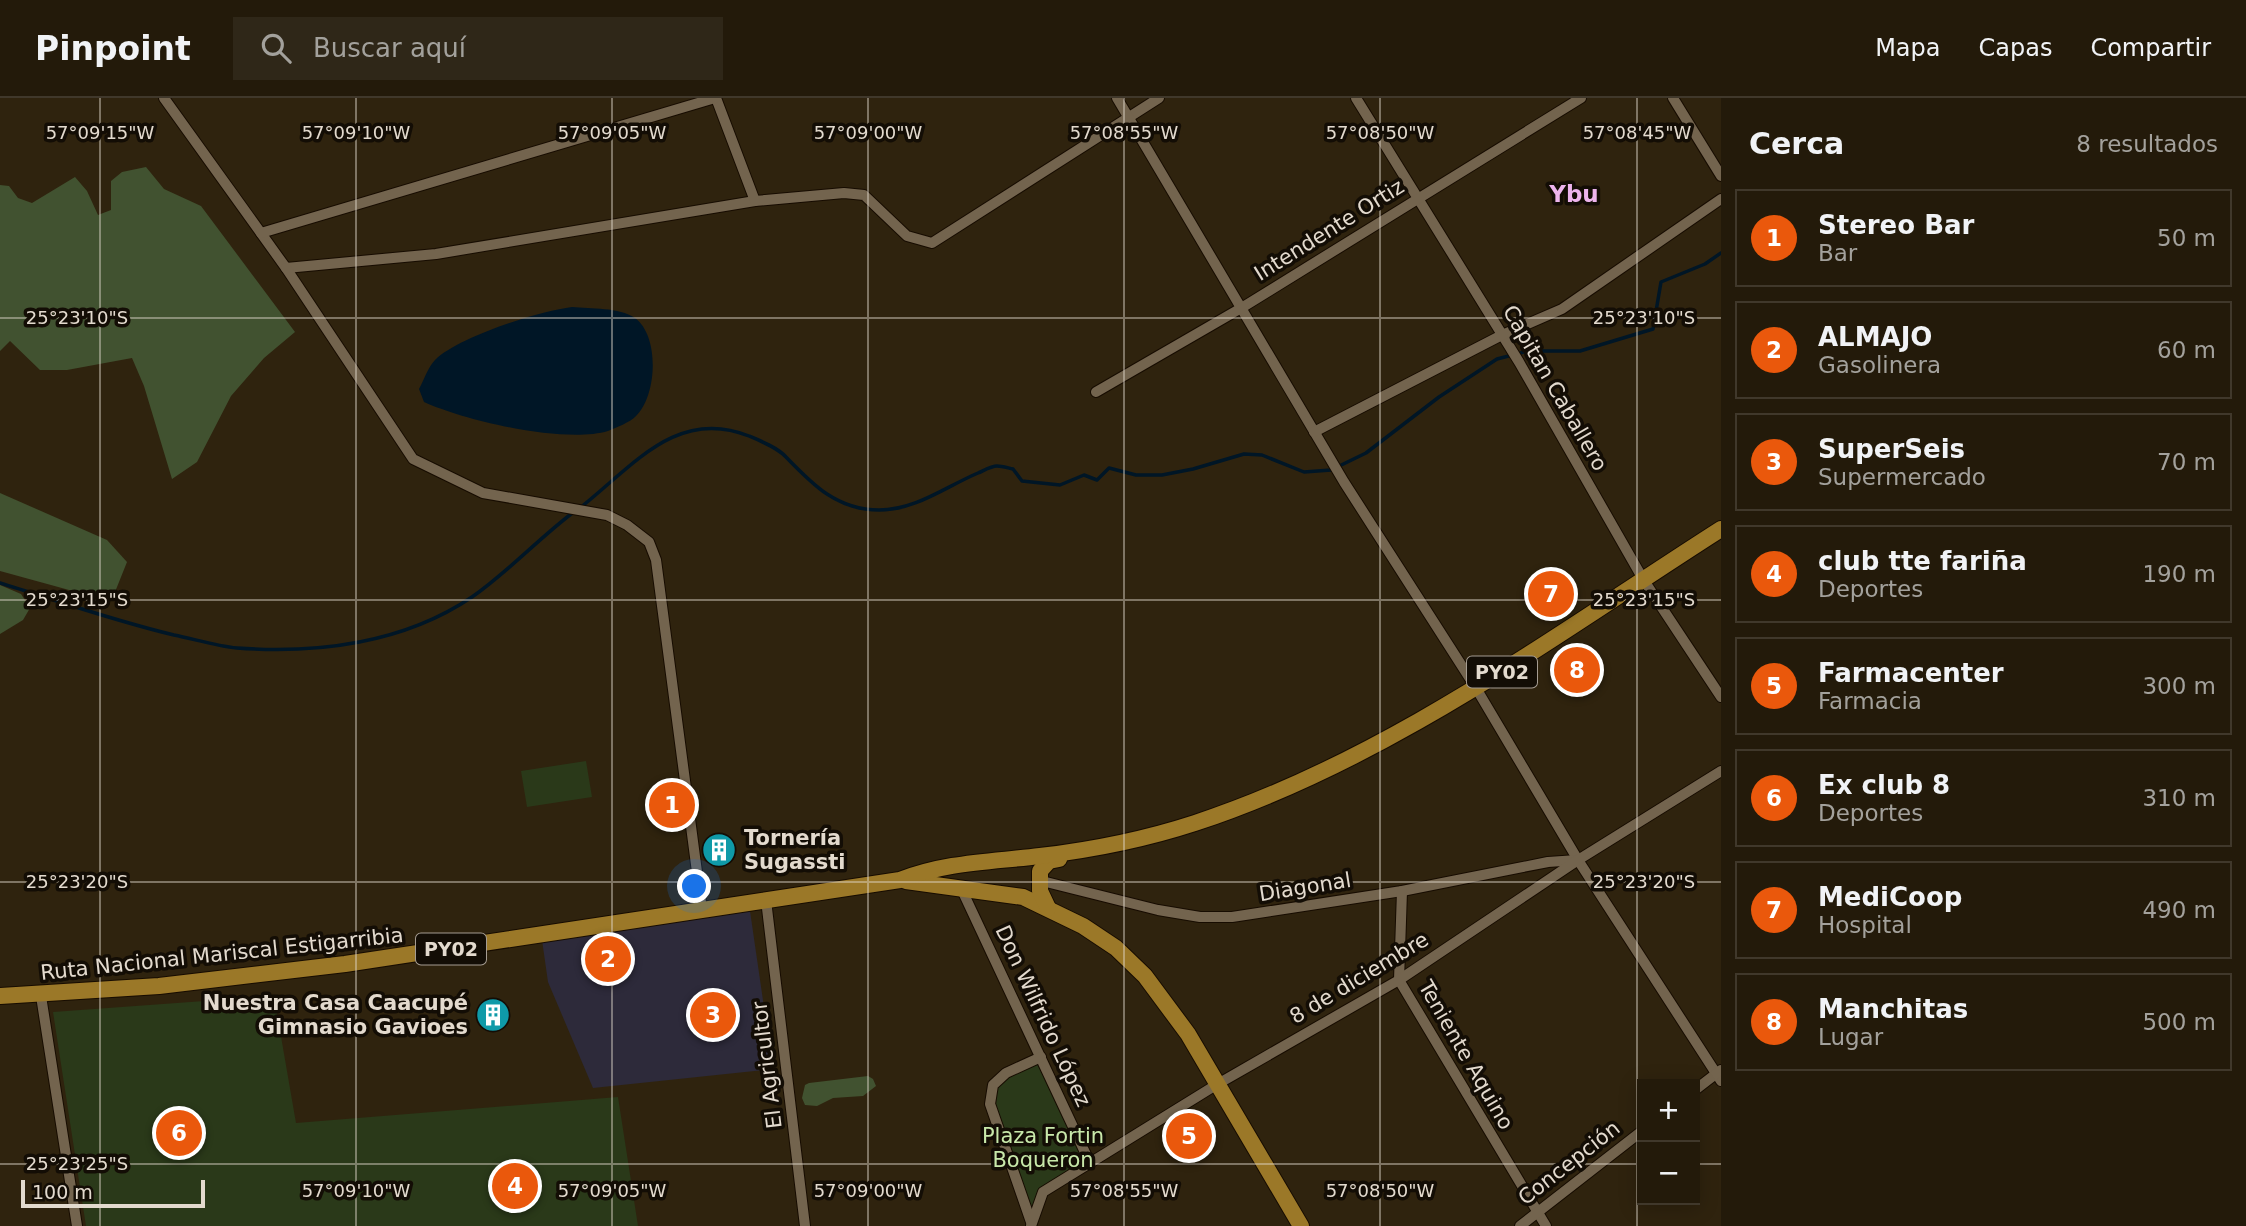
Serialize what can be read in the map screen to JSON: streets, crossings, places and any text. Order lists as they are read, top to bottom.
{
  "streets": {
    "main road": ["PY02", "Ruta Nacional Mariscal Estigarribia"],
    "street": [
      "Intendente Ortiz",
      "Capitan Caballero",
      "Diagonal",
      "8 de diciembre",
      "Don Wilfrido López",
      "Teniente Aquino",
      "El Agricultor",
      "Concepción"
    ]
  },
  "crossings": [
    ["Intendente Ortiz", "Capitan Caballero"],
    ["Capitan Caballero", "PY02"],
    ["PY02", "Ruta Nacional Mariscal Estigarribia"],
    ["PY02", "8 de diciembre"],
    ["PY02", "Don Wilfrido López"],
    ["Diagonal", "8 de diciembre"],
    ["Diagonal", "Teniente Aquino"],
    ["Ruta Nacional Mariscal Estigarribia", "El Agricultor"],
    ["8 de diciembre", "Don Wilfrido López"],
    ["8 de diciembre", "Teniente Aquino"],
    ["Teniente Aquino", "Concepción"]
  ],
  "districts": ["Ybu"],
  "parks": ["Plaza Fortin Boqueron"],
  "places": {
    "building": ["Tornería Sugassti", "Nuestra Casa Caacupé Gimnasio Gavioes"]
  },
  "scale_bar": "100 m",
  "page": {
    "header": "Pinpoint",
    "search": "Buscar aquí",
    "nav": ["Mapa", "Capas", "Compartir"],
    "heading": ["Cerca", "8 resultados"],
    "list": [
      {
        "mark": "1",
        "name": "Stereo Bar",
        "note": "Bar",
        "value": "50 m"
      },
      {
        "mark": "2",
        "name": "ALMAJO",
        "note": "Gasolinera",
        "value": "60 m"
      },
      {
        "mark": "3",
        "name": "SuperSeis",
        "note": "Supermercado",
        "value": "70 m"
      },
      {
        "mark": "4",
        "name": "club tte fariña",
        "note": "Deportes",
        "value": "190 m"
      },
      {
        "mark": "5",
        "name": "Farmacenter",
        "note": "Farmacia",
        "value": "300 m"
      },
      {
        "mark": "6",
        "name": "Ex club 8",
        "note": "Deportes",
        "value": "310 m"
      },
      {
        "mark": "7",
        "name": "MediCoop",
        "note": "Hospital",
        "value": "490 m"
      },
      {
        "mark": "8",
        "name": "Manchitas",
        "note": "Lugar",
        "value": "500 m"
      }
    ],
    "pins": [
      "7",
      "8",
      "1",
      "2",
      "3",
      "6",
      "5",
      "4"
    ],
    "map_buttons": ["+", "−"],
    "scale": "100 m"
  },
  "coordinates": [
    "57°09'15\"W",
    "57°09'10\"W",
    "57°09'05\"W",
    "57°09'00\"W",
    "57°08'55\"W",
    "57°08'50\"W",
    "57°08'45\"W",
    "25°23'10\"S",
    "25°23'15\"S",
    "25°23'20\"S",
    "25°23'25\"S"
  ]
}
